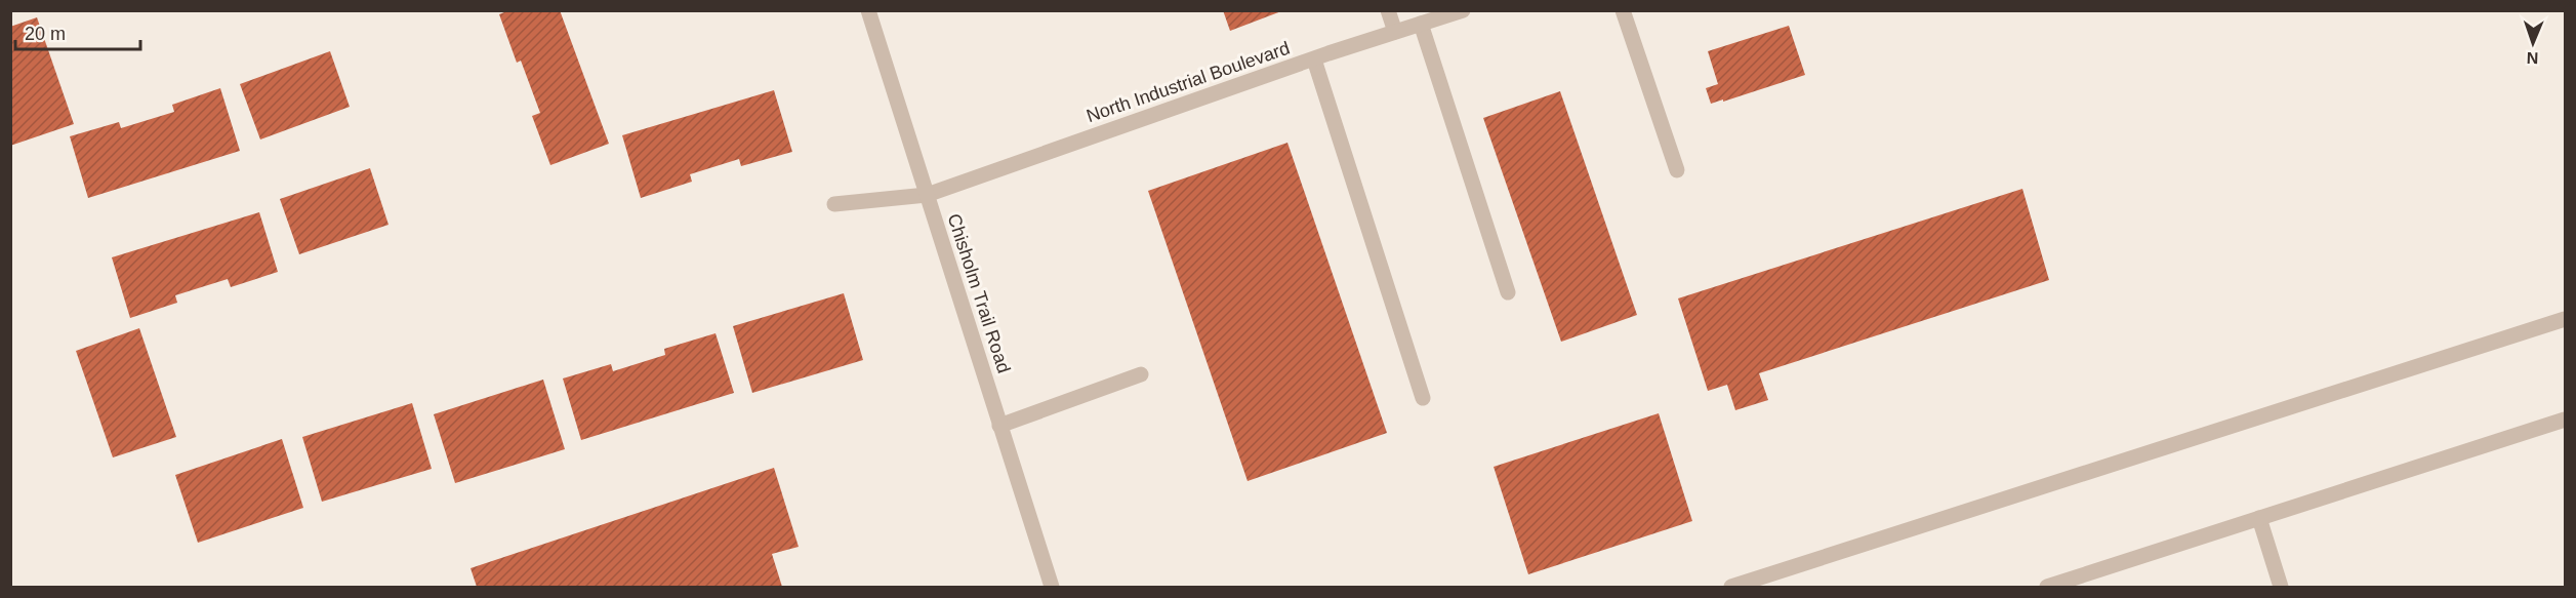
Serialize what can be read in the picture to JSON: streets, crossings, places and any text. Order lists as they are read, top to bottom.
{
  "streets": {
    "street": ["North Industrial Boulevard", "Chisholm Trail Road"]
  },
  "crossings": [
    ["North Industrial Boulevard", "Chisholm Trail Road"]
  ],
  "scale_bar": "20 m",
  "north": "bottom"
}
